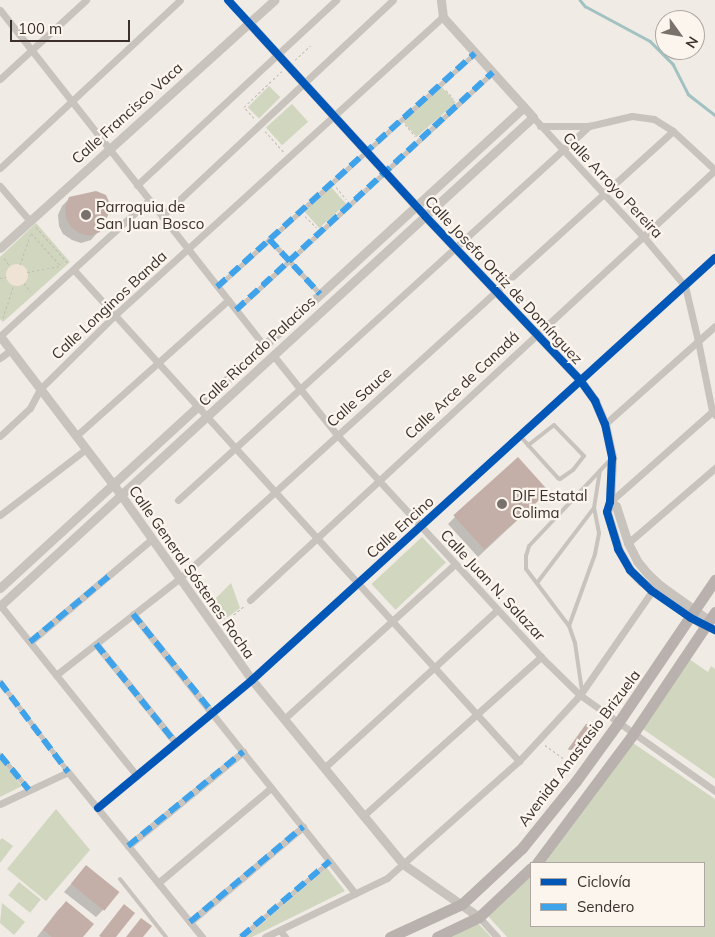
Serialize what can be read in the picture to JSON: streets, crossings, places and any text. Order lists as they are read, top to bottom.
{
  "streets": {
    "main road": ["Avenida Anastasio Brizuela"],
    "street": [
      "Calle Francisco Vaca",
      "Calle Arroyo Pereira",
      "Calle Josefa Ortiz de Domínguez",
      "Calle Longinos Banda",
      "Calle Ricardo Palacios",
      "Calle Arce de Canadá",
      "Calle Sauce",
      "Calle Encino",
      "Calle General Sóstenes Rocha",
      "Calle Juan N. Salazar"
    ]
  },
  "crossings": [
    ["Calle Francisco Vaca", "Calle Josefa Ortiz de Domínguez"],
    ["Calle Arroyo Pereira", "Calle Longinos Banda"],
    ["Calle Arroyo Pereira", "Calle Ricardo Palacios"],
    ["Calle Arroyo Pereira", "Calle Arce de Canadá"],
    ["Calle Arroyo Pereira", "Calle Sauce"],
    ["Calle Arroyo Pereira", "Calle Encino"],
    ["Calle Josefa Ortiz de Domínguez", "Calle Longinos Banda"],
    ["Calle Josefa Ortiz de Domínguez", "Calle Ricardo Palacios"],
    ["Calle Josefa Ortiz de Domínguez", "Calle Arce de Canadá"],
    ["Calle Josefa Ortiz de Domínguez", "Calle Sauce"],
    ["Calle Josefa Ortiz de Domínguez", "Calle Encino"],
    ["Calle Josefa Ortiz de Domínguez", "Avenida Anastasio Brizuela"],
    ["Calle Longinos Banda", "Calle General Sóstenes Rocha"],
    ["Calle Ricardo Palacios", "Calle General Sóstenes Rocha"],
    ["Calle Ricardo Palacios", "Calle Juan N. Salazar"],
    ["Calle Arce de Canadá", "Calle Juan N. Salazar"],
    ["Calle Sauce", "Calle General Sóstenes Rocha"],
    ["Calle Sauce", "Calle Juan N. Salazar"],
    ["Calle Encino", "Calle General Sóstenes Rocha"],
    ["Calle Encino", "Calle Juan N. Salazar"],
    ["Calle General Sóstenes Rocha", "Avenida Anastasio Brizuela"],
    ["Calle Juan N. Salazar", "Avenida Anastasio Brizuela"]
  ],
  "places": ["Parroquia de San Juan Bosco", "DIF Estatal Colima"],
  "legend": ["Ciclovía", "Sendero"],
  "scale_bar": "100 m",
  "north": "bottom right"
}
